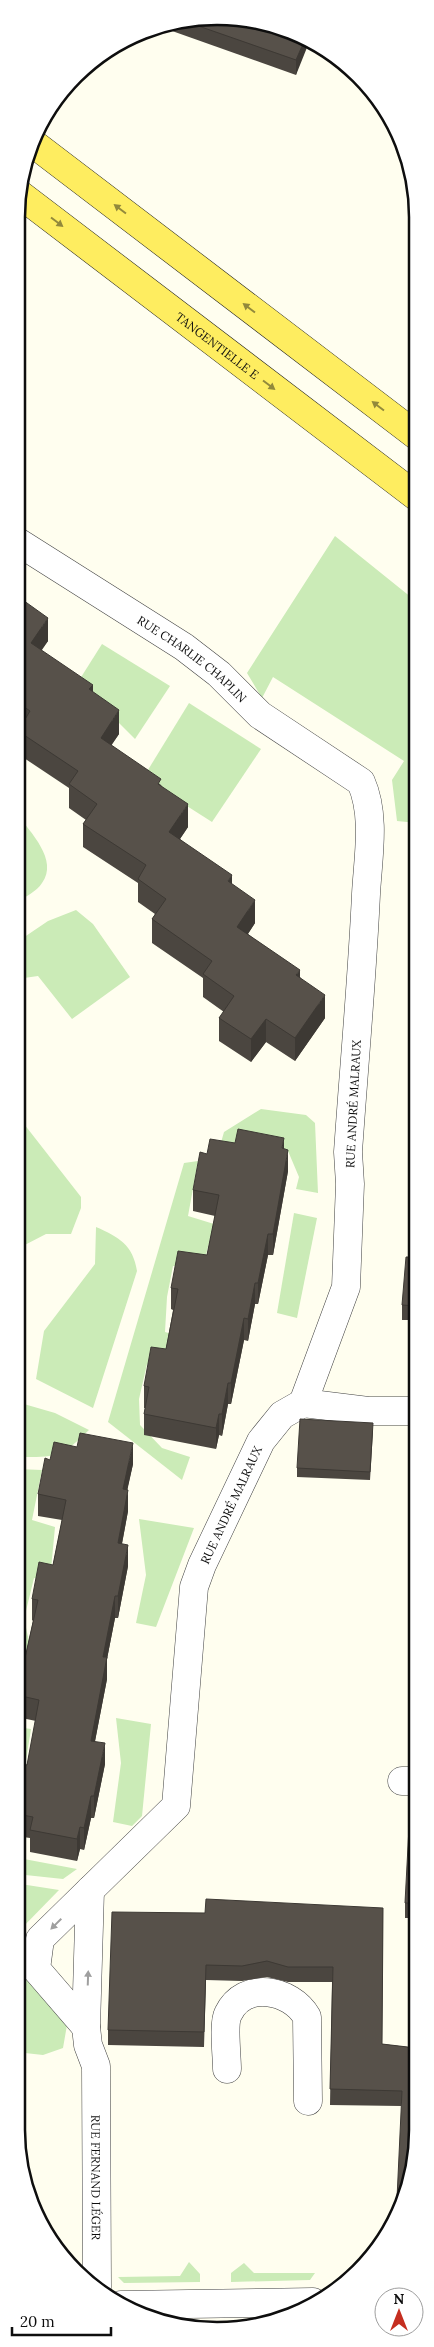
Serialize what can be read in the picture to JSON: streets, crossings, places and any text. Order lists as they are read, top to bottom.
{
  "streets": {
    "main road": ["TANGENTIELLE E"],
    "street": ["RUE CHARLIE CHAPLIN", "RUE ANDRÉ MALRAUX", "RUE FERNAND LÉGER"]
  },
  "crossings": [
    ["RUE CHARLIE CHAPLIN", "RUE ANDRÉ MALRAUX"],
    ["RUE ANDRÉ MALRAUX", "RUE FERNAND LÉGER"]
  ],
  "scale_bar": "20 m",
  "north": "top"
}
